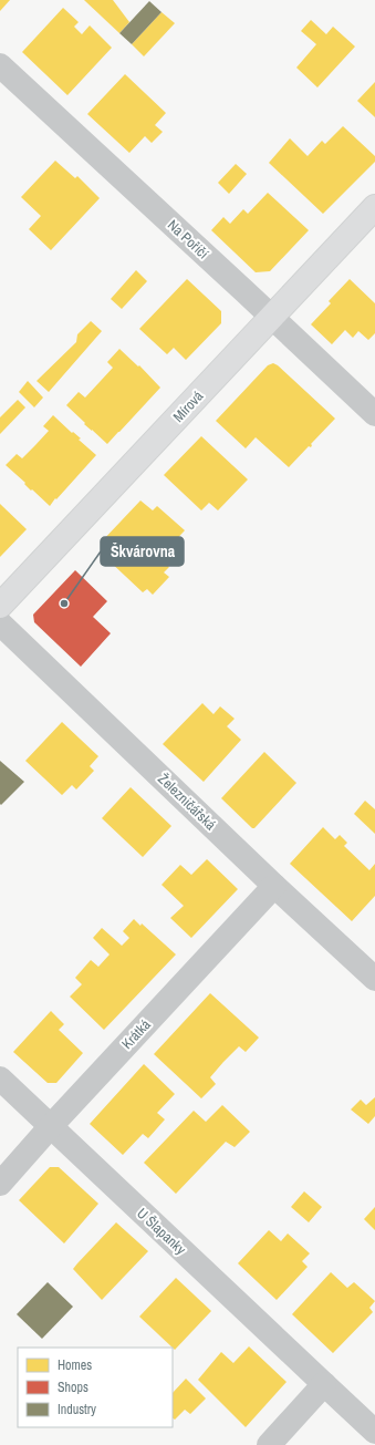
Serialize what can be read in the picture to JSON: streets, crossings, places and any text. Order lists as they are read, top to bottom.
{
  "streets": {
    "street": [
      "Na Poříčí",
      "Mírová",
      "Železničářská",
      "Krátká",
      "U Šlapanky"
    ]
  },
  "crossings": [
    ["Na Poříčí", "Mírová"],
    ["Železničářská", "Krátká"],
    ["Krátká", "U Šlapanky"]
  ],
  "places": ["Škvárovna"],
  "legend": ["Homes", "Shops", "Industry"]
}
